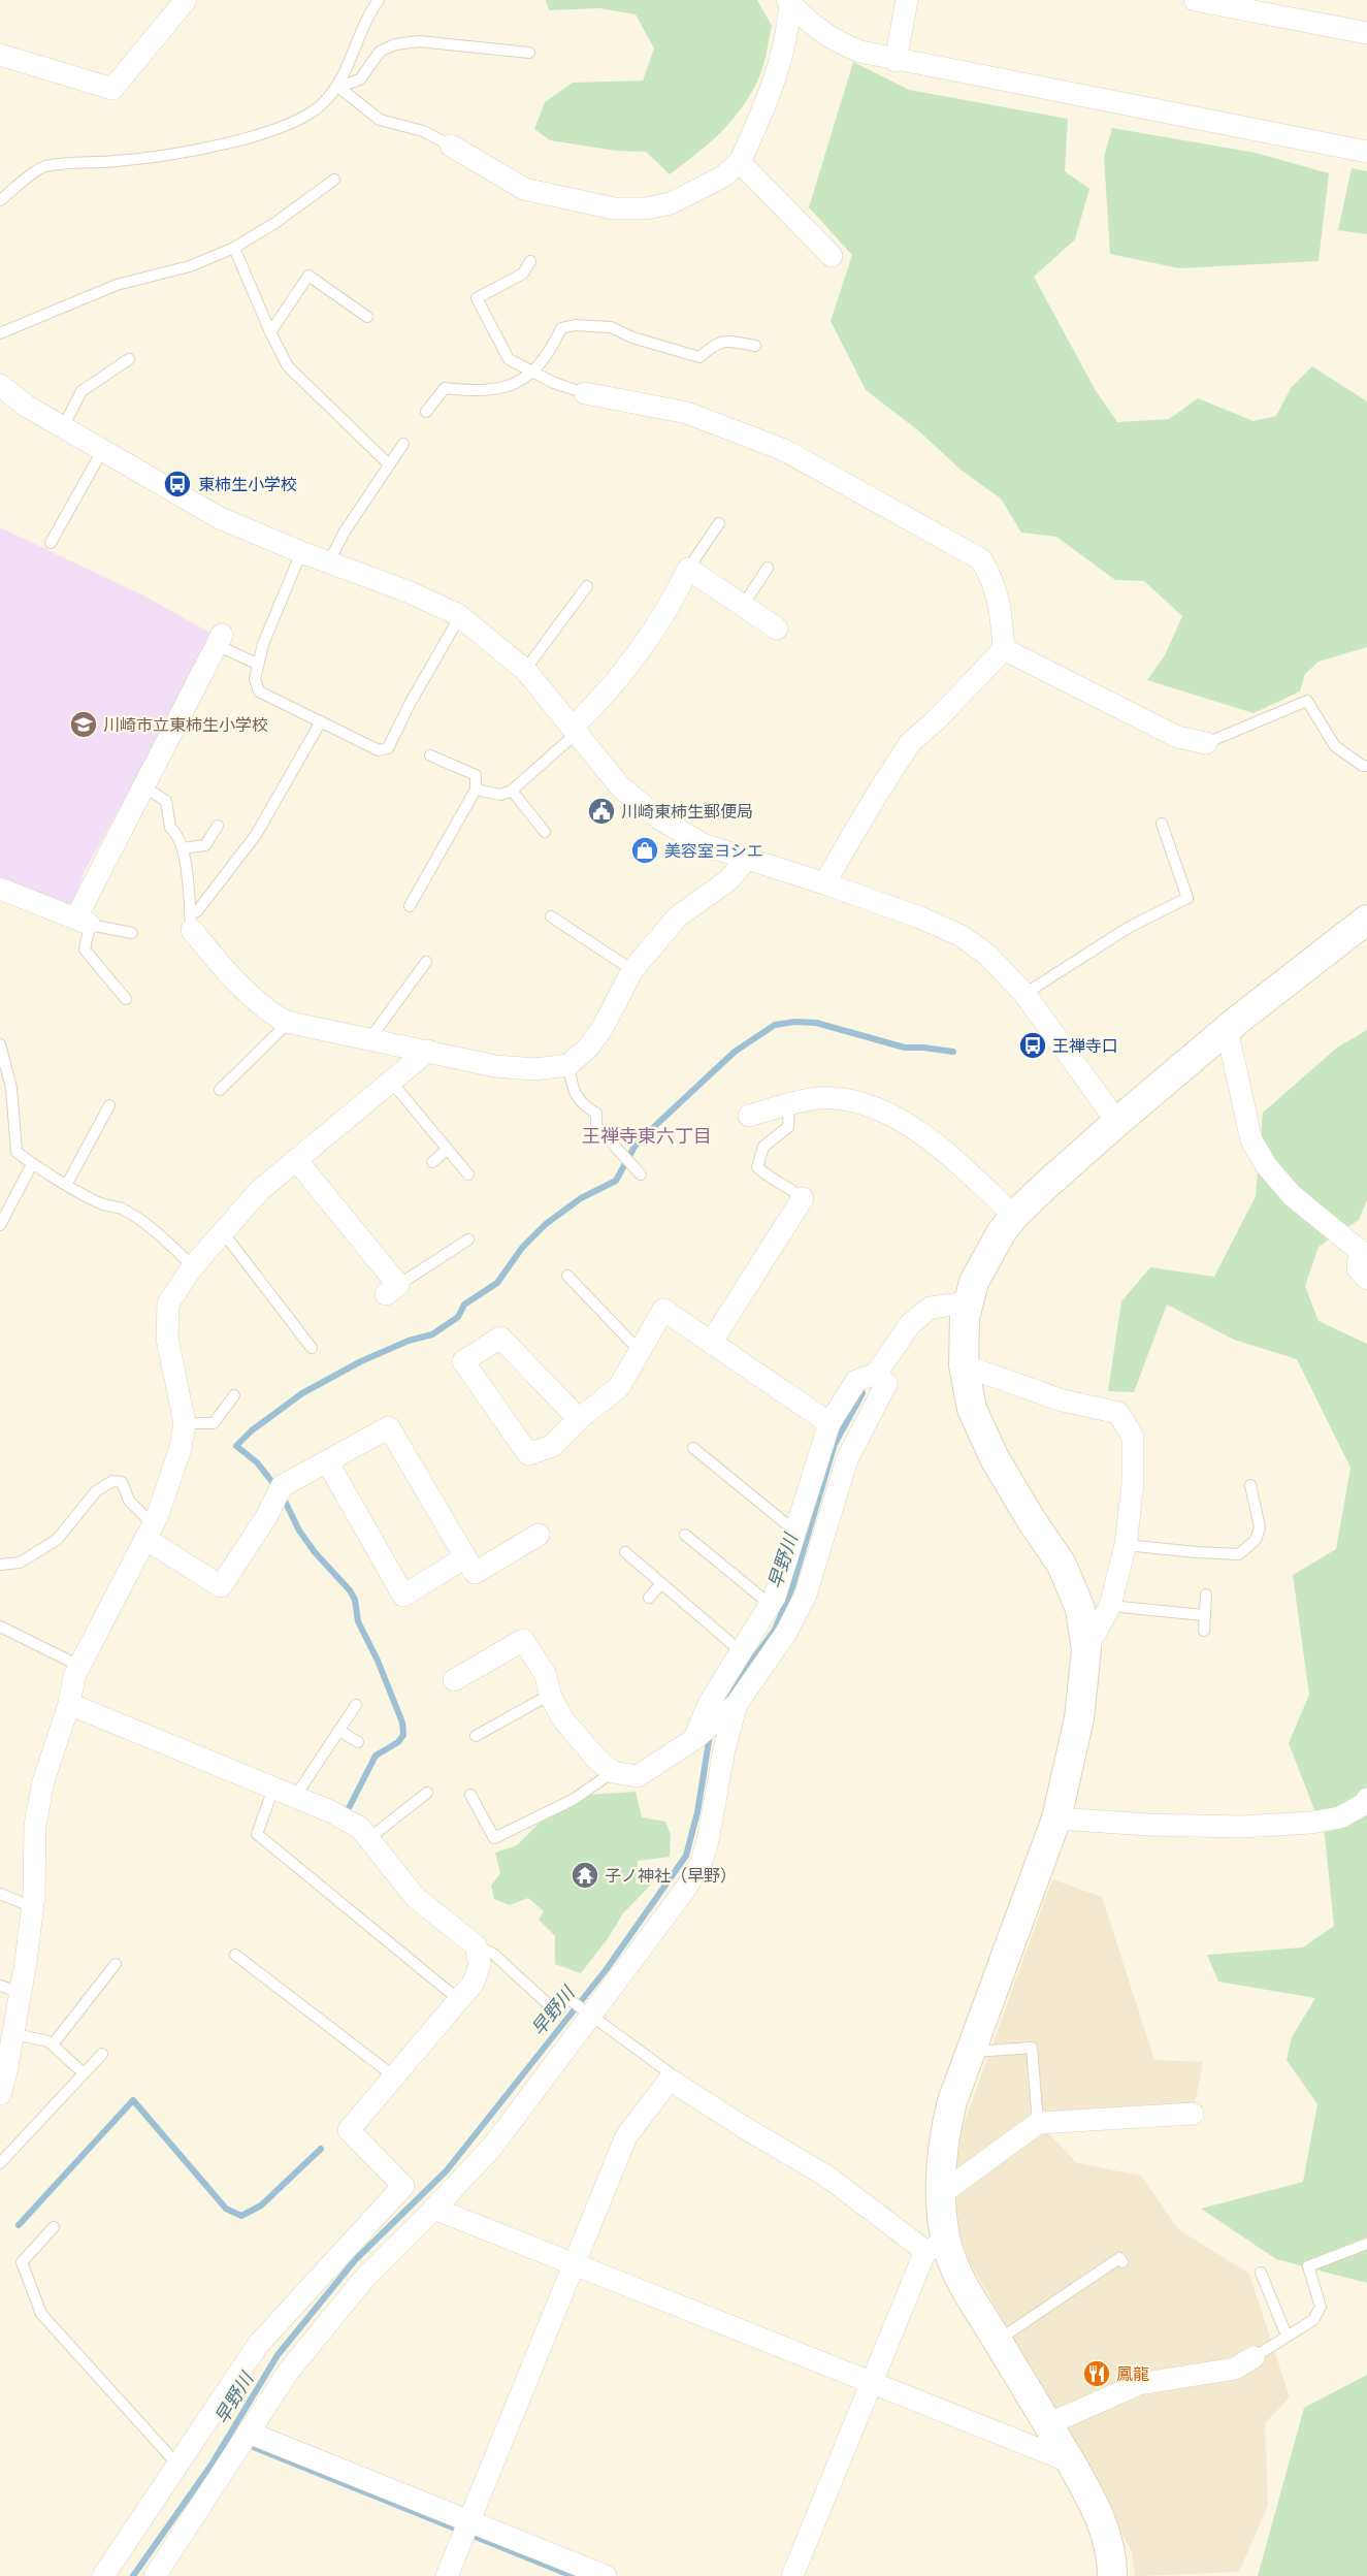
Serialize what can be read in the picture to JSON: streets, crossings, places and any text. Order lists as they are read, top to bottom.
{
  "districts": ["王禅寺東六丁目"],
  "water": ["早野川"],
  "places": {
    "bus stop": ["東柿生小学校", "王禅寺口"],
    "school or university": ["川崎市立東柿生小学校"],
    "public building": ["川崎東柿生郵便局"],
    "shop": ["美容室ヨシエ"],
    "temple": ["子ノ神社（早野）"],
    "restaurant": ["鳳龍"]
  }
}
